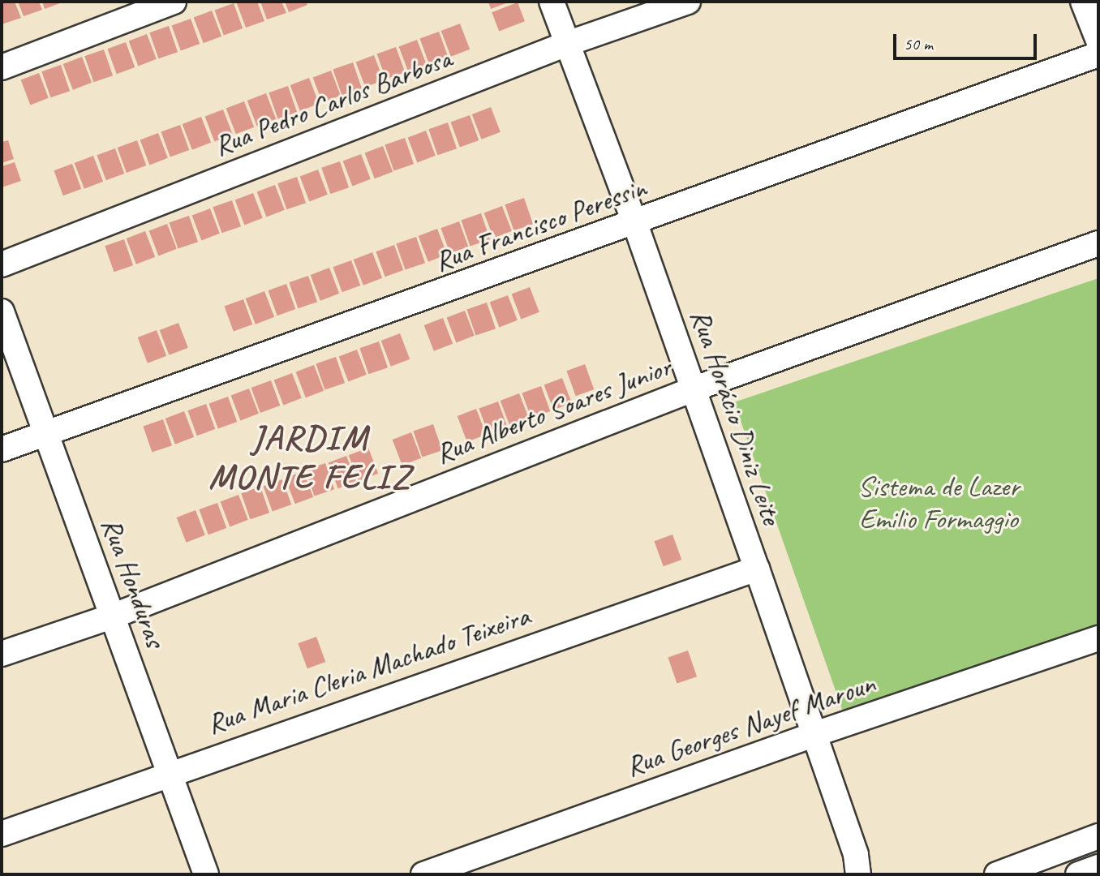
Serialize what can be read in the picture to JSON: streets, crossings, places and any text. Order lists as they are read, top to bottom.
{
  "streets": {
    "street": [
      "Rua Pedro Carlos Barbosa",
      "Rua Francisco Peressin",
      "Rua Alberto Soares Junior",
      "Rua Horácio Diniz Leite",
      "Rua Honduras",
      "Rua Maria Cleria Machado Teixeira",
      "Rua Georges Nayef Maroun"
    ]
  },
  "crossings": [
    ["Rua Pedro Carlos Barbosa", "Rua Horácio Diniz Leite"],
    ["Rua Francisco Peressin", "Rua Horácio Diniz Leite"],
    ["Rua Francisco Peressin", "Rua Honduras"],
    ["Rua Alberto Soares Junior", "Rua Horácio Diniz Leite"],
    ["Rua Alberto Soares Junior", "Rua Honduras"],
    ["Rua Horácio Diniz Leite", "Rua Maria Cleria Machado Teixeira"],
    ["Rua Horácio Diniz Leite", "Rua Georges Nayef Maroun"],
    ["Rua Honduras", "Rua Maria Cleria Machado Teixeira"]
  ],
  "districts": ["JARDIM MONTE FELIZ"],
  "parks": ["Sistema de Lazer Emilio Formaggio"],
  "scale_bar": "50 m"
}
